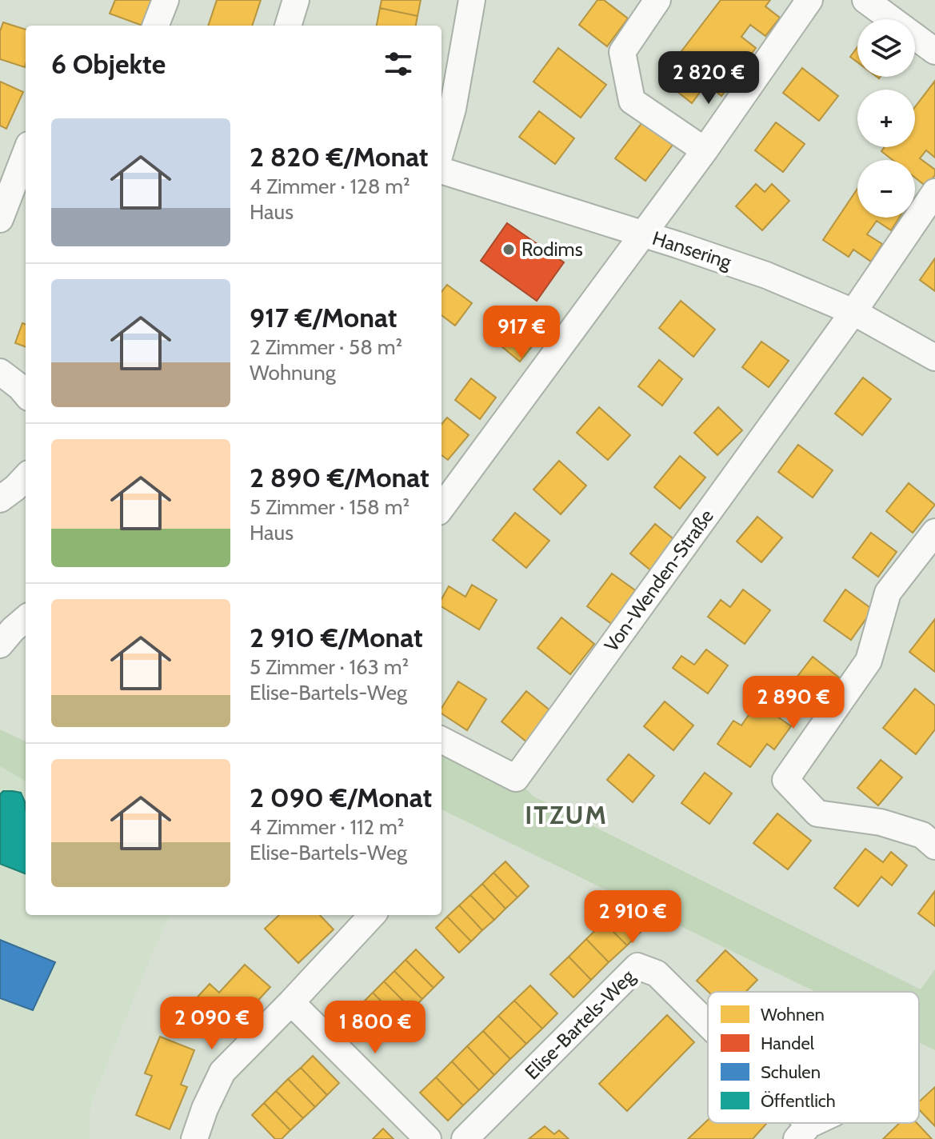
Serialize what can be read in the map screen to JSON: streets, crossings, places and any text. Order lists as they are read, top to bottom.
{
  "streets": {
    "street": ["Hansering", "Von-Wenden-Straße", "Elise-Bartels-Weg"]
  },
  "crossings": [
    ["Hansering", "Von-Wenden-Straße"]
  ],
  "districts": ["ITZUM"],
  "places": ["Rodims"],
  "legend": [
    "Wohnen",
    "Handel",
    "Schulen",
    "Öffentlich"
  ],
  "page": {
    "map_buttons": ["+", "−"],
    "heading": "6 Objekte",
    "price": [
      "2 820 €",
      "917 €",
      "2 890 €",
      "2 910 €",
      "2 090 €",
      "1 800 €"
    ],
    "list": [
      {
        "name": "2 820 €/Monat",
        "note": "4 Zimmer · 128 m² · Haus"
      },
      {
        "name": "917 €/Monat",
        "note": "2 Zimmer · 58 m² · Wohnung"
      },
      {
        "name": "2 890 €/Monat",
        "note": "5 Zimmer · 158 m² · Haus"
      },
      {
        "name": "2 910 €/Monat",
        "note": "5 Zimmer · 163 m² · Elise-Bartels-Weg"
      },
      {
        "name": "2 090 €/Monat",
        "note": "4 Zimmer · 112 m² · Elise-Bartels-Weg"
      }
    ]
  }
}
